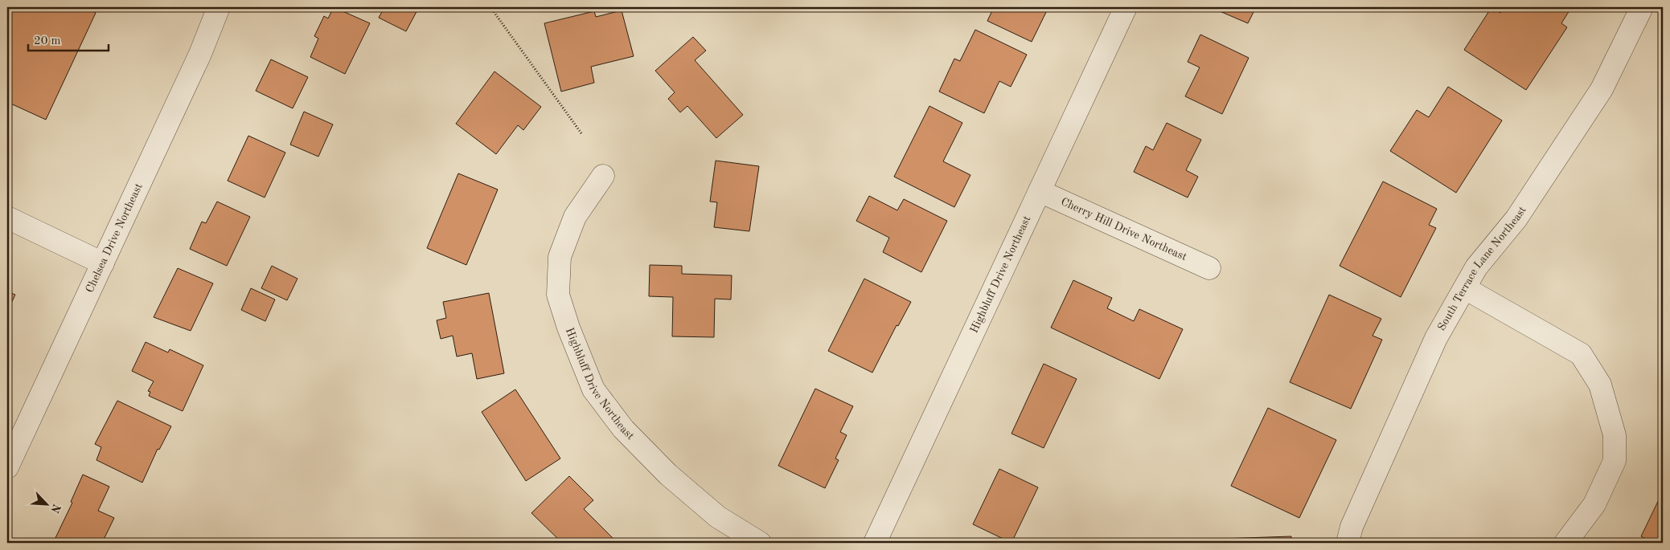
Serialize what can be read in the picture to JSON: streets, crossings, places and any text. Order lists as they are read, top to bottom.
{
  "streets": {
    "street": [
      "Cherry Hill Drive Northeast",
      "Chelsea Drive Northeast",
      "South Terrace Lane Northeast",
      "Highbluff Drive Northeast"
    ]
  },
  "crossings": [
    ["Cherry Hill Drive Northeast", "Highbluff Drive Northeast"]
  ],
  "scale_bar": "20 m",
  "north": "bottom right"
}
